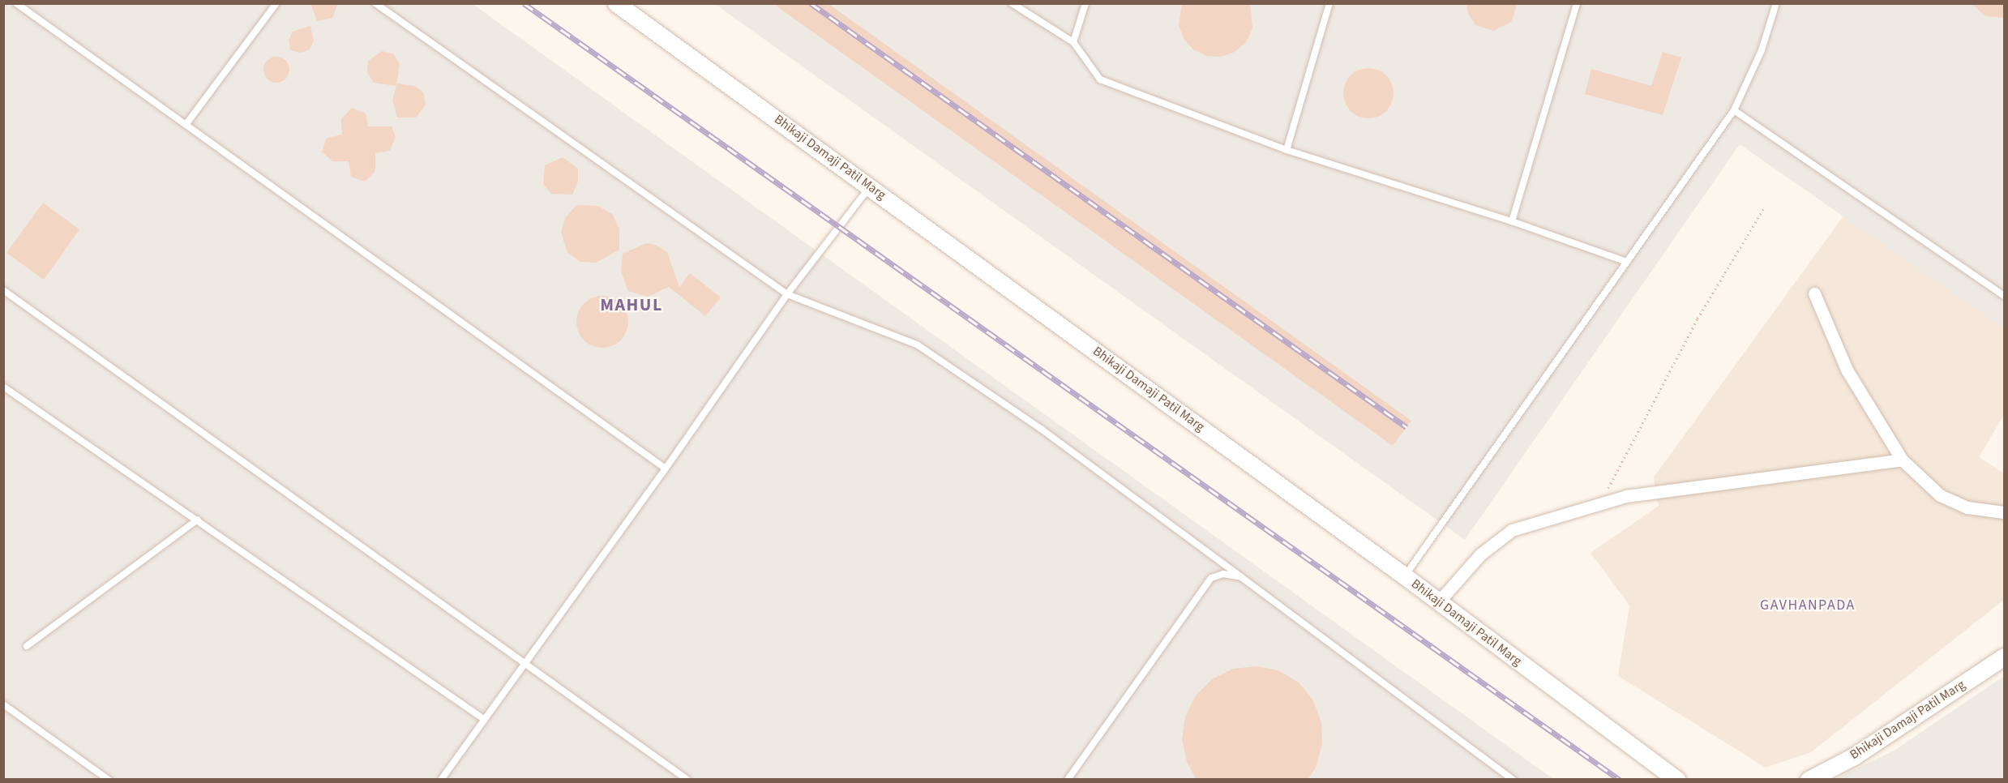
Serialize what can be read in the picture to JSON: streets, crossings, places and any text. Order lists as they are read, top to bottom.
{
  "streets": {
    "street": ["Bhikaji Damaji Patil Marg"]
  },
  "districts": ["MAHUL", "GAVHANPADA"]
}
